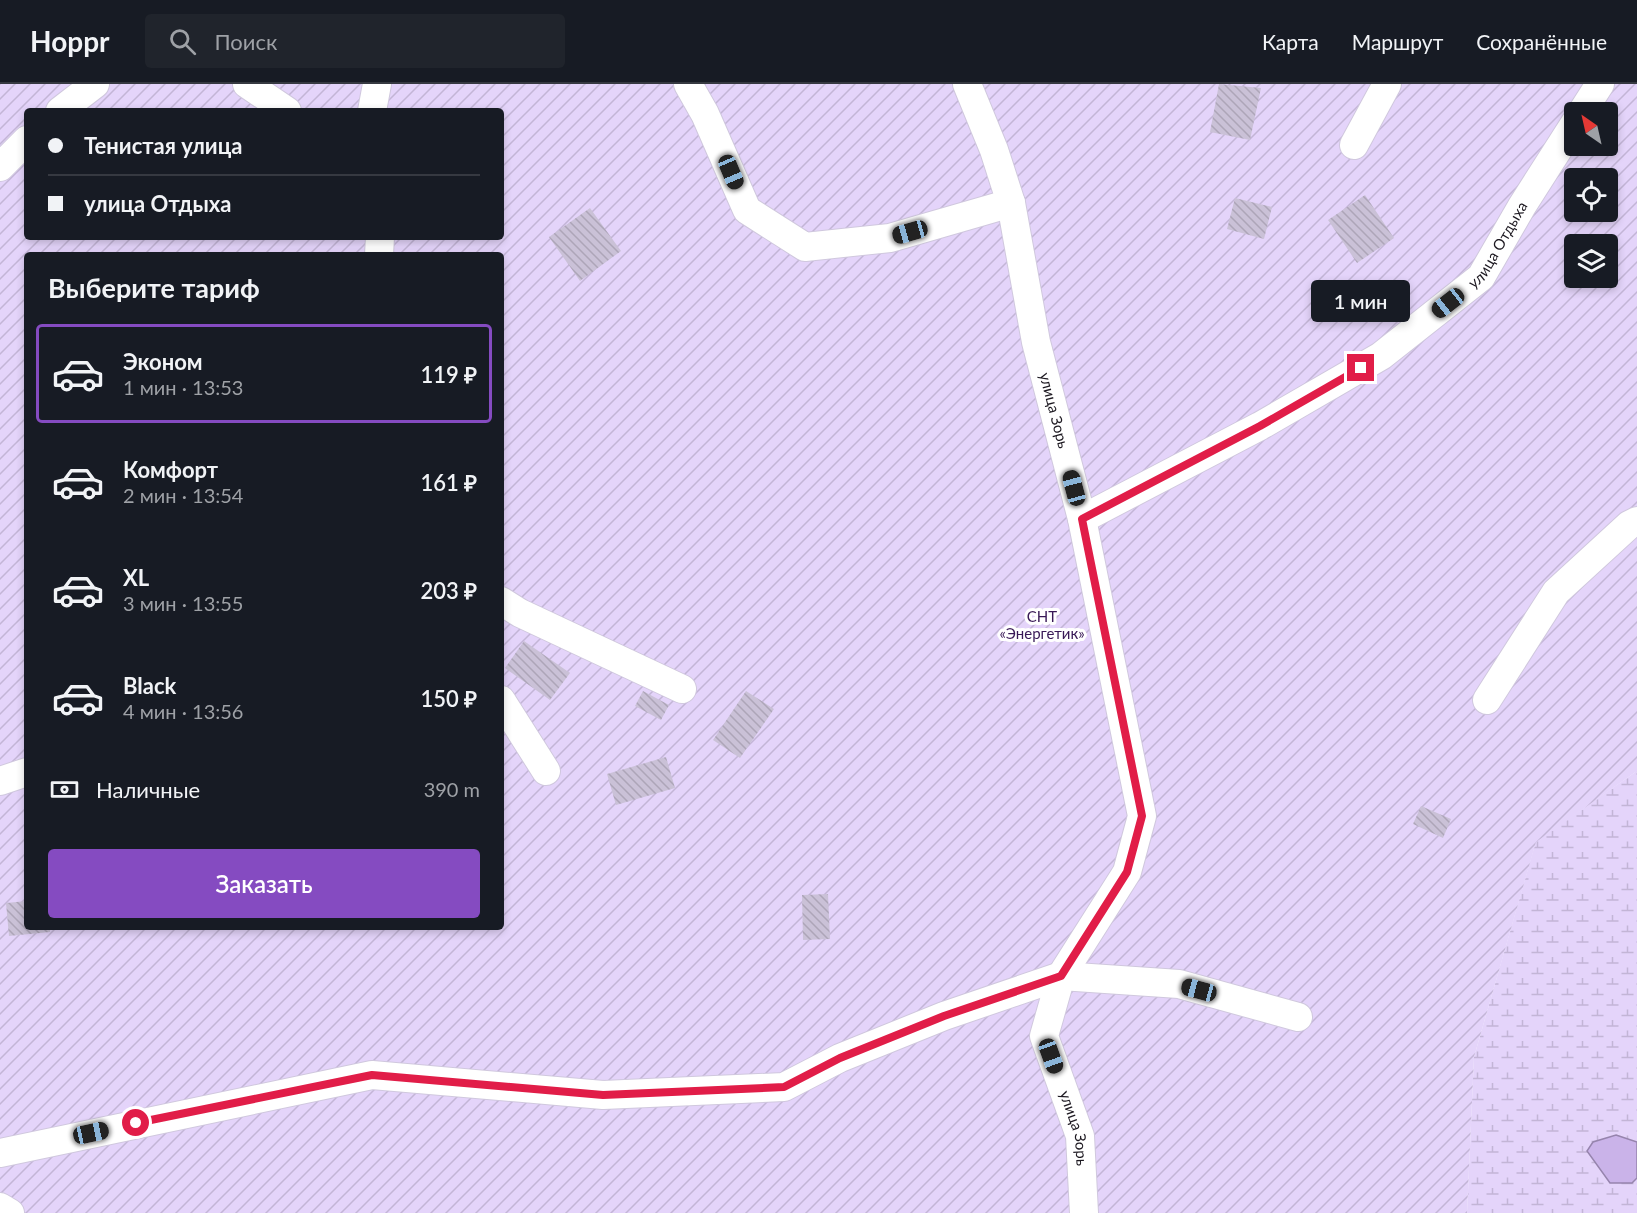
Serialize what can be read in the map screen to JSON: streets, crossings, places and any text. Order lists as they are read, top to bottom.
{
  "streets": {
    "street": ["улица Отдыха", "улица Зорь"]
  },
  "crossings": [
    ["улица Отдыха", "улица Зорь"]
  ],
  "parks": ["СНТ «Энергетик»"],
  "north": "top left",
  "page": {
    "header": "Hoppr",
    "search": "Поиск",
    "nav": ["Карта", "Маршрут", "Сохранённые"],
    "banner": ["Тенистая улица", "улица Отдыха"],
    "heading": "Выберите тариф",
    "bubble": "1 мин",
    "list": [
      {
        "name": "Эконом",
        "note": "1 мин · 13:53",
        "value": "119 ₽"
      },
      {
        "name": "Комфорт",
        "note": "2 мин · 13:54",
        "value": "161 ₽"
      },
      {
        "name": "XL",
        "note": "3 мин · 13:55",
        "value": "203 ₽"
      },
      {
        "name": "Black",
        "note": "4 мин · 13:56",
        "value": "150 ₽"
      }
    ],
    "pay": ["Наличные", "390 m"],
    "buttons": "Заказать"
  }
}
